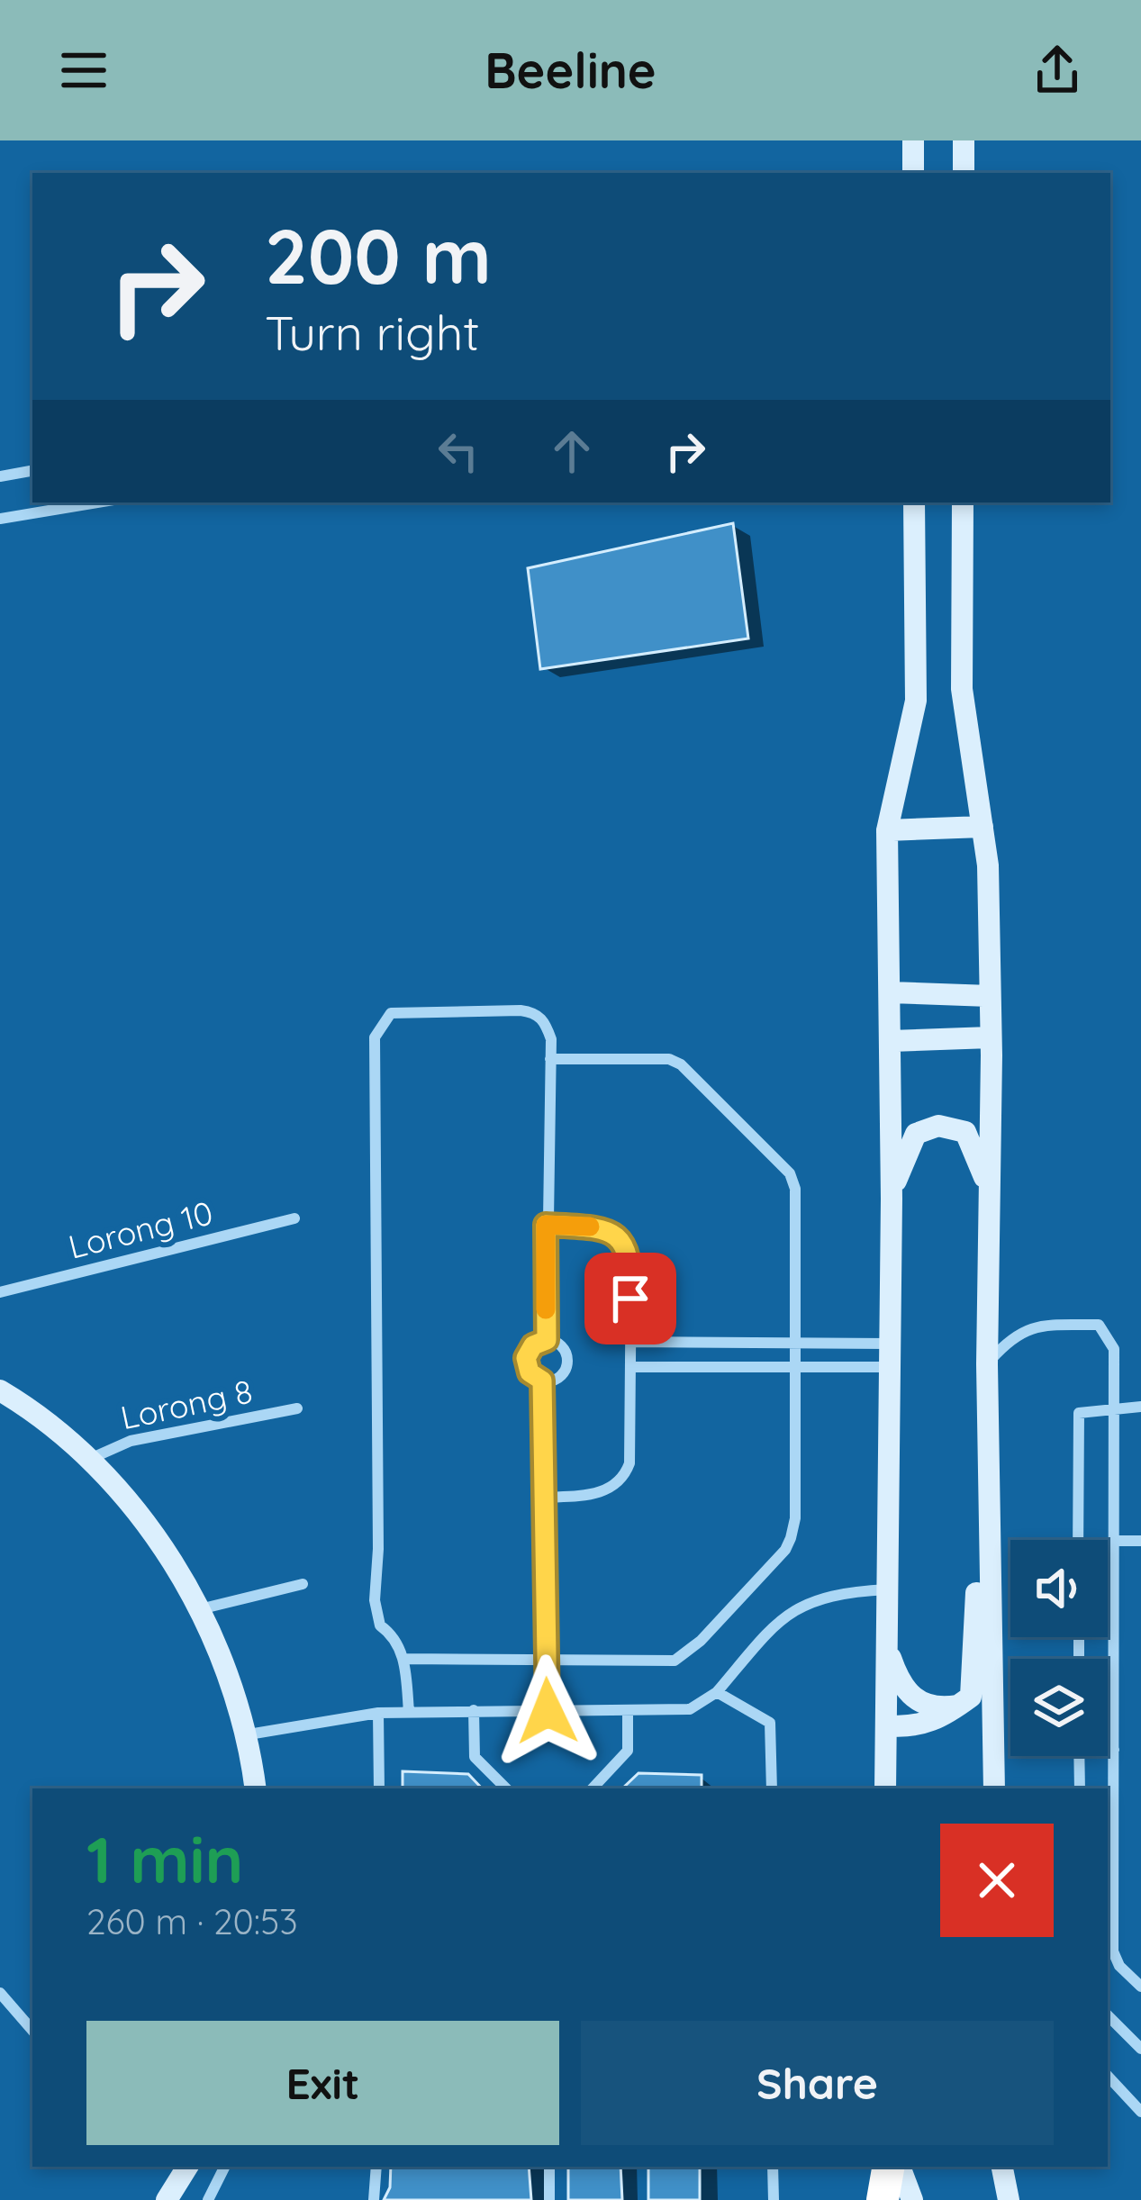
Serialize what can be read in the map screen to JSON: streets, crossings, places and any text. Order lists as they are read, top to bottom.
{
  "streets": {
    "street": ["Lorong 10", "Lorong 8"]
  },
  "page": {
    "header": "Beeline",
    "turn": ["200 m", "Turn right"],
    "heading": ["1 min", "260 m · 20:53"],
    "buttons": ["Exit", "Share"]
  }
}
